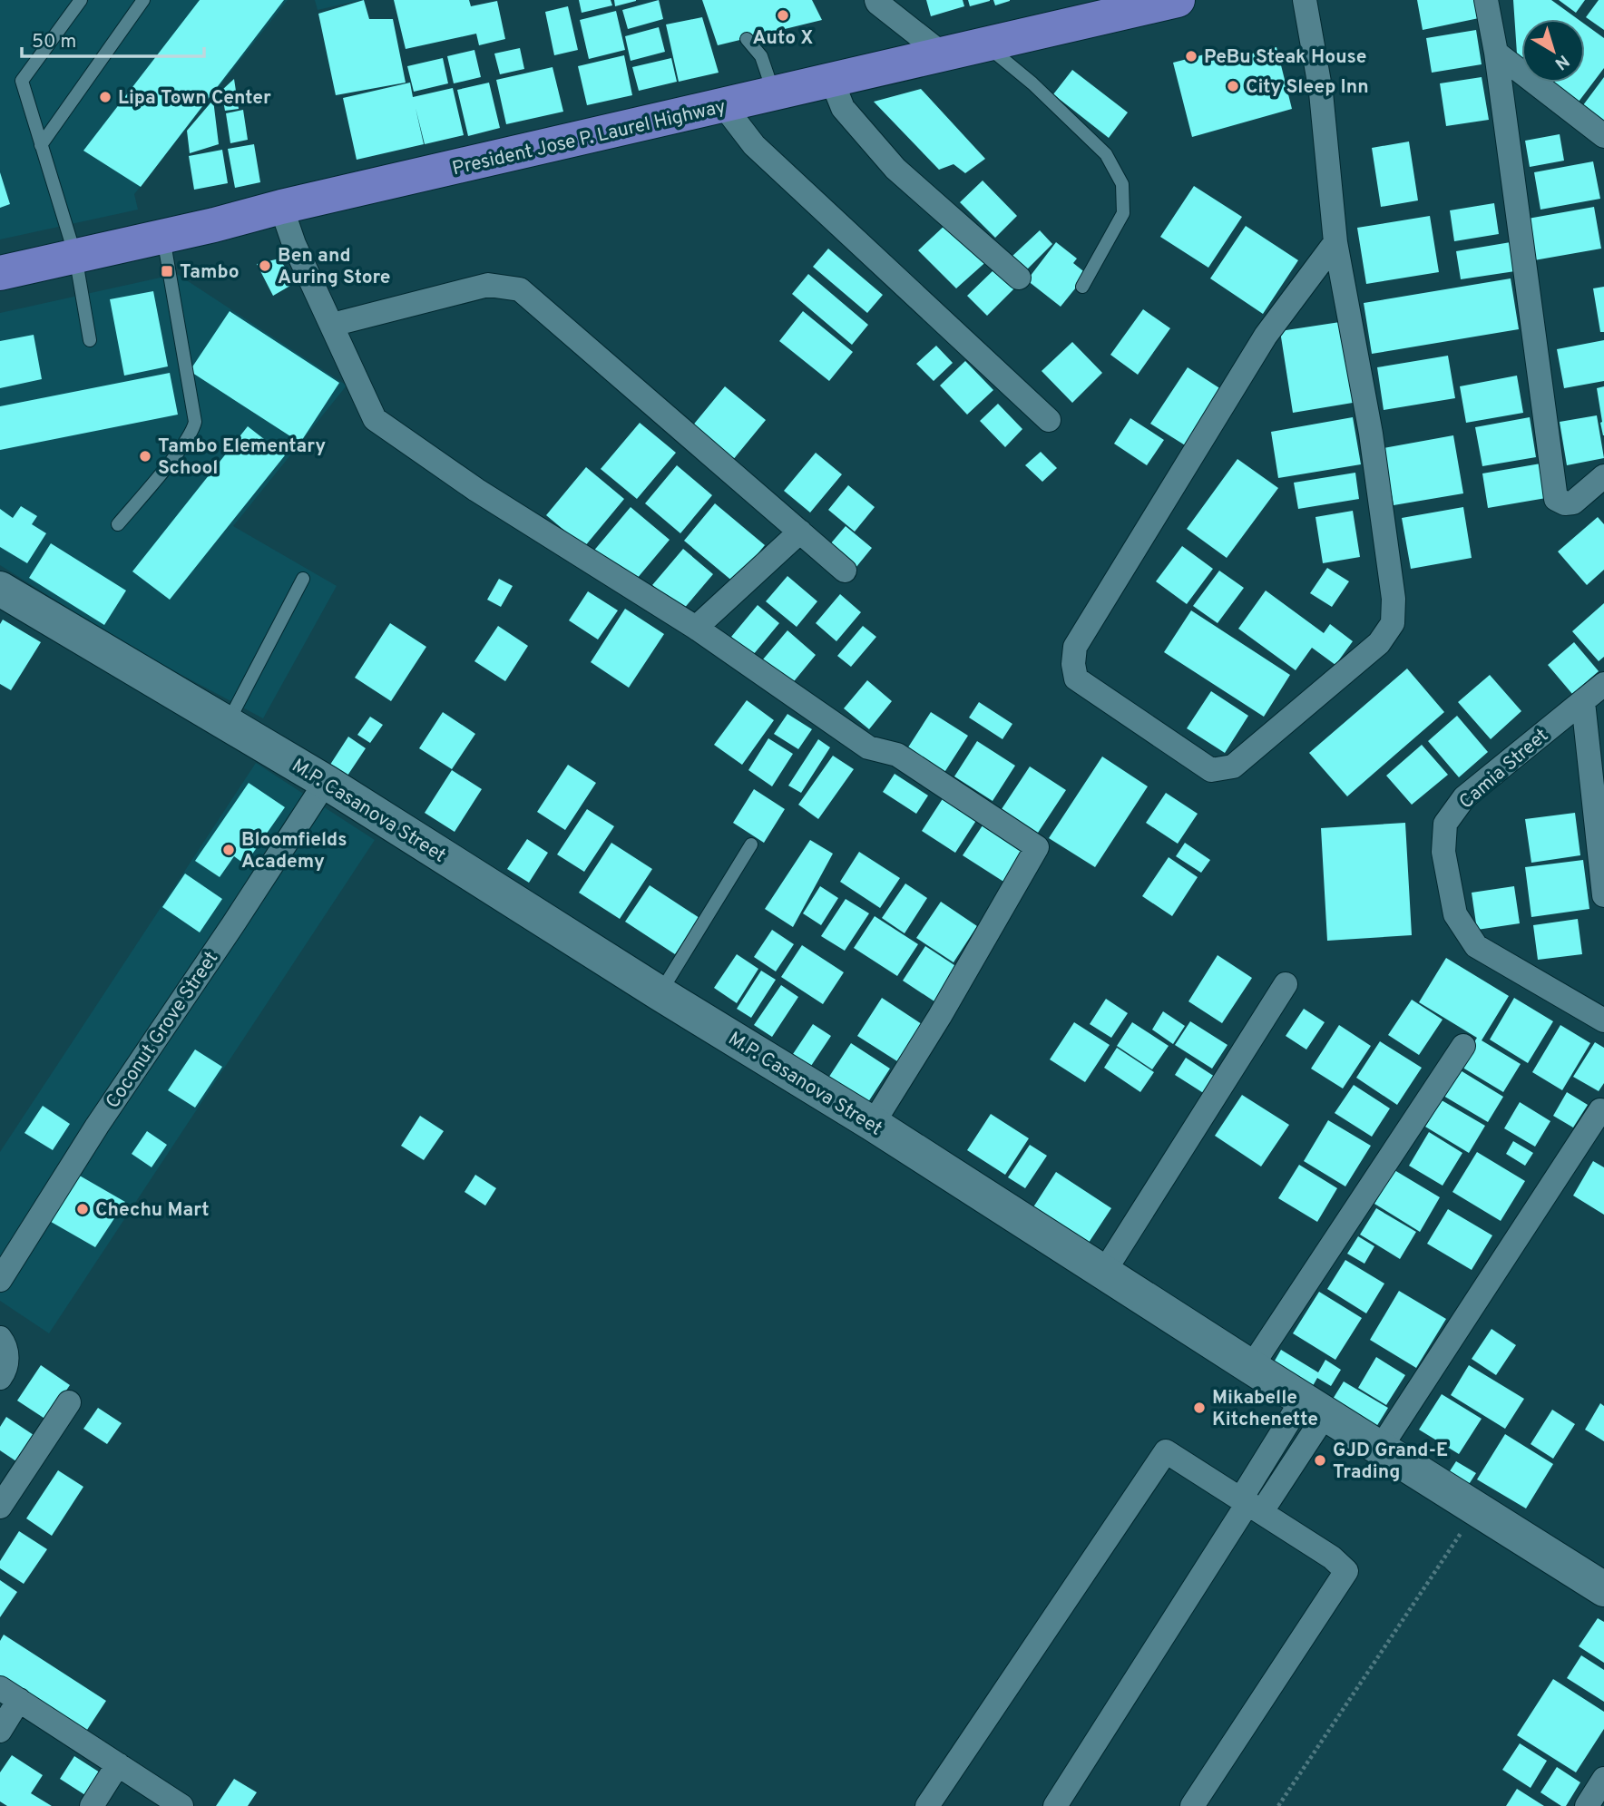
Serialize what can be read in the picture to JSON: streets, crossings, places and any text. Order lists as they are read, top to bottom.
{
  "streets": {
    "highway": ["President Jose P. Laurel Highway"],
    "street": ["Camia Street", "M.P. Casanova Street", "Coconut Grove Street"]
  },
  "crossings": [
    ["M.P. Casanova Street", "Coconut Grove Street"]
  ],
  "places": {
    "other": [
      "Auto X",
      "PeBu Steak House",
      "City Sleep Inn",
      "Lipa Town Center",
      "Ben and Auring Store",
      "Tambo Elementary School",
      "Bloomfields Academy",
      "Chechu Mart",
      "Mikabelle Kitchenette",
      "GJD Grand-E Trading"
    ],
    "transit": ["Tambo"]
  },
  "scale_bar": "50 m",
  "north": "bottom right"
}
